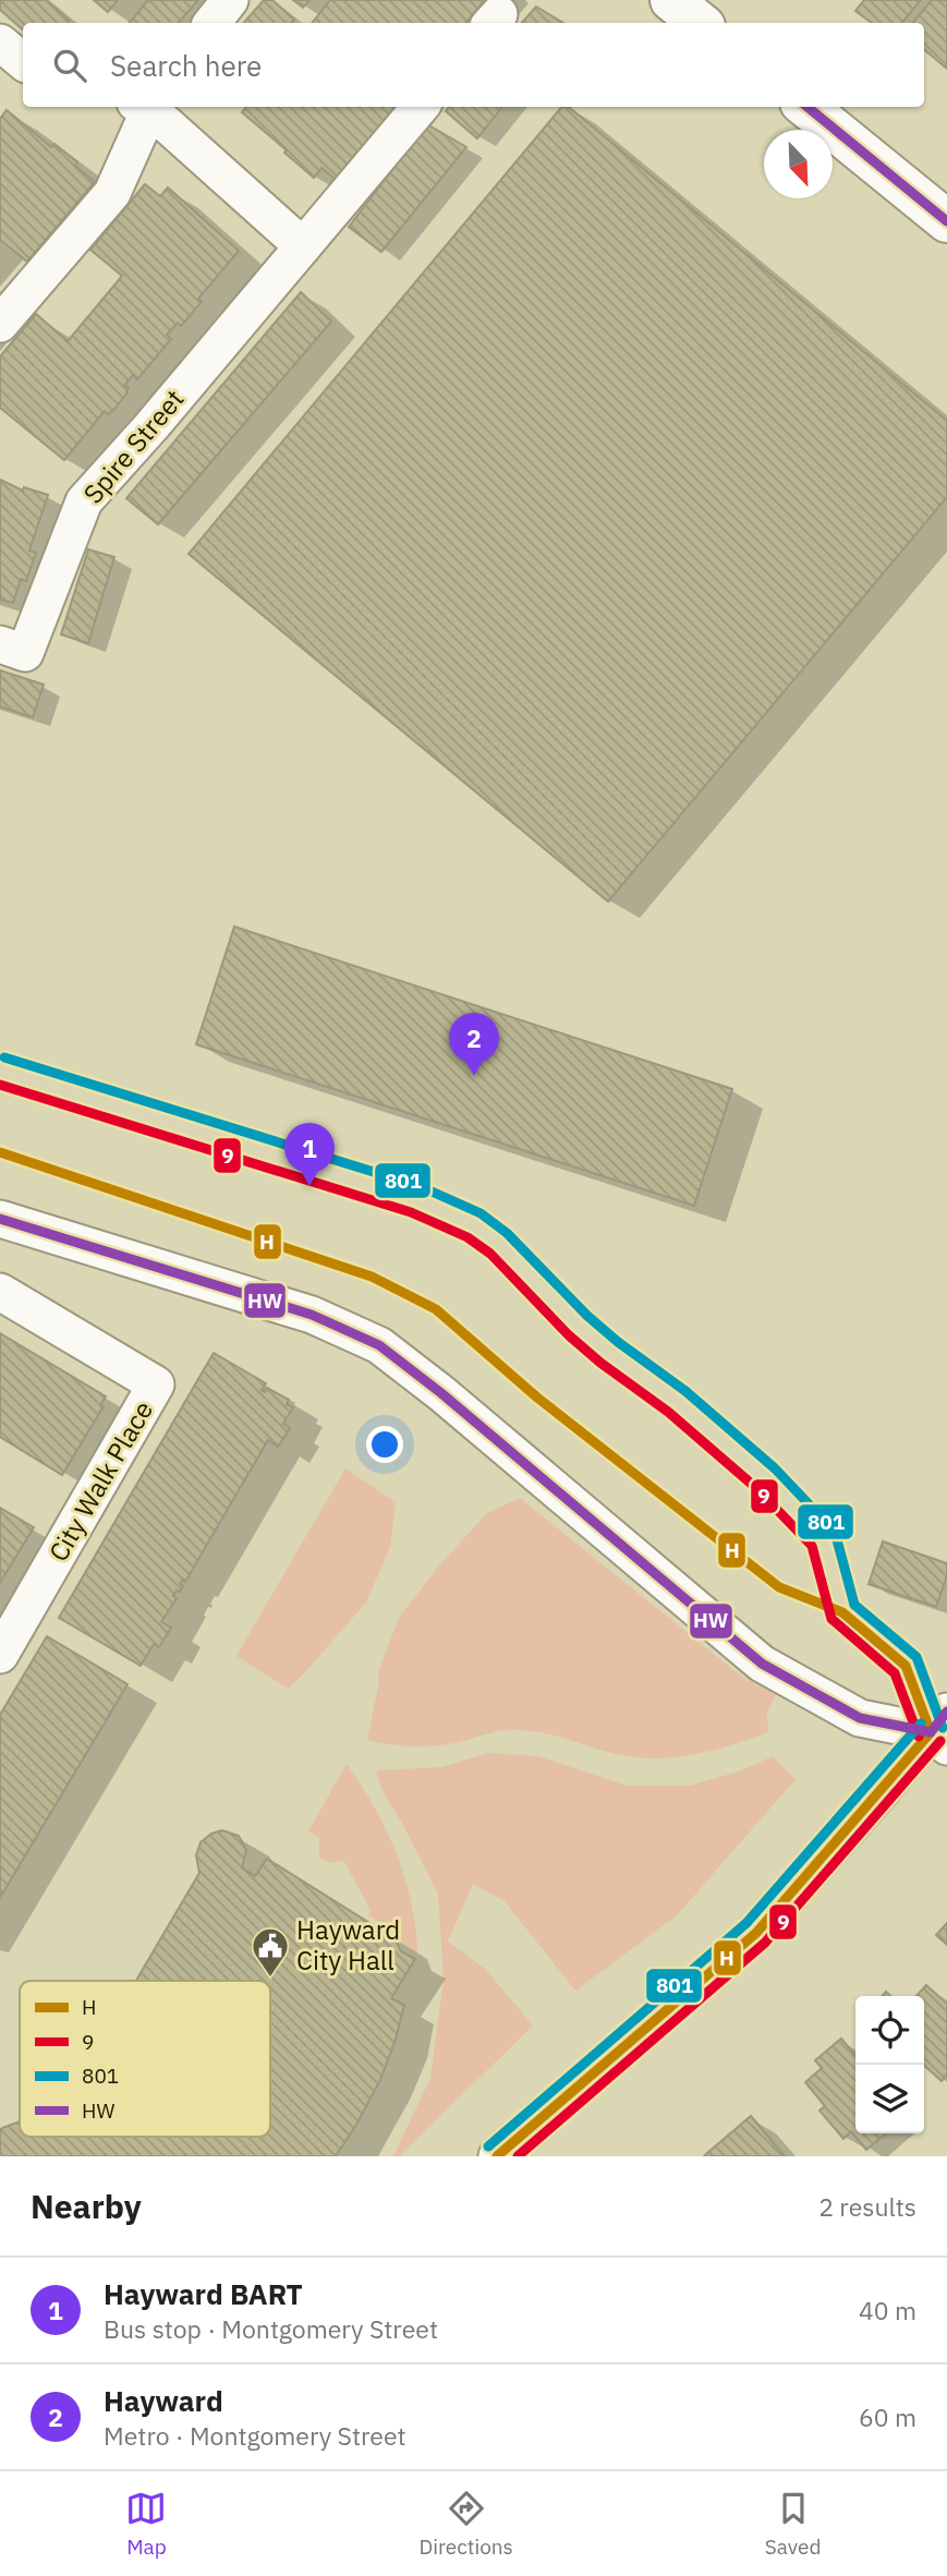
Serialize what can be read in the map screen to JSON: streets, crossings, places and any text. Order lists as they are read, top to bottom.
{
  "streets": {
    "street": ["Spire Street", "City Walk Place"]
  },
  "places": {
    "public building": ["Hayward City Hall"]
  },
  "lines": [
    "transit line HW",
    "transit line 801",
    "transit line 9",
    "transit line H"
  ],
  "legend": [
    "H",
    "9",
    "801",
    "HW"
  ],
  "north": "bottom right",
  "page": {
    "search": "Search here",
    "pins": ["2", "1"],
    "heading": ["Nearby", "2 results"],
    "list": [
      {
        "mark": "1",
        "name": "Hayward BART",
        "note": "Bus stop · Montgomery Street",
        "value": "40 m"
      },
      {
        "mark": "2",
        "name": "Hayward",
        "note": "Metro · Montgomery Street",
        "value": "60 m"
      }
    ],
    "nav": ["Map", "Directions", "Saved"]
  }
}
